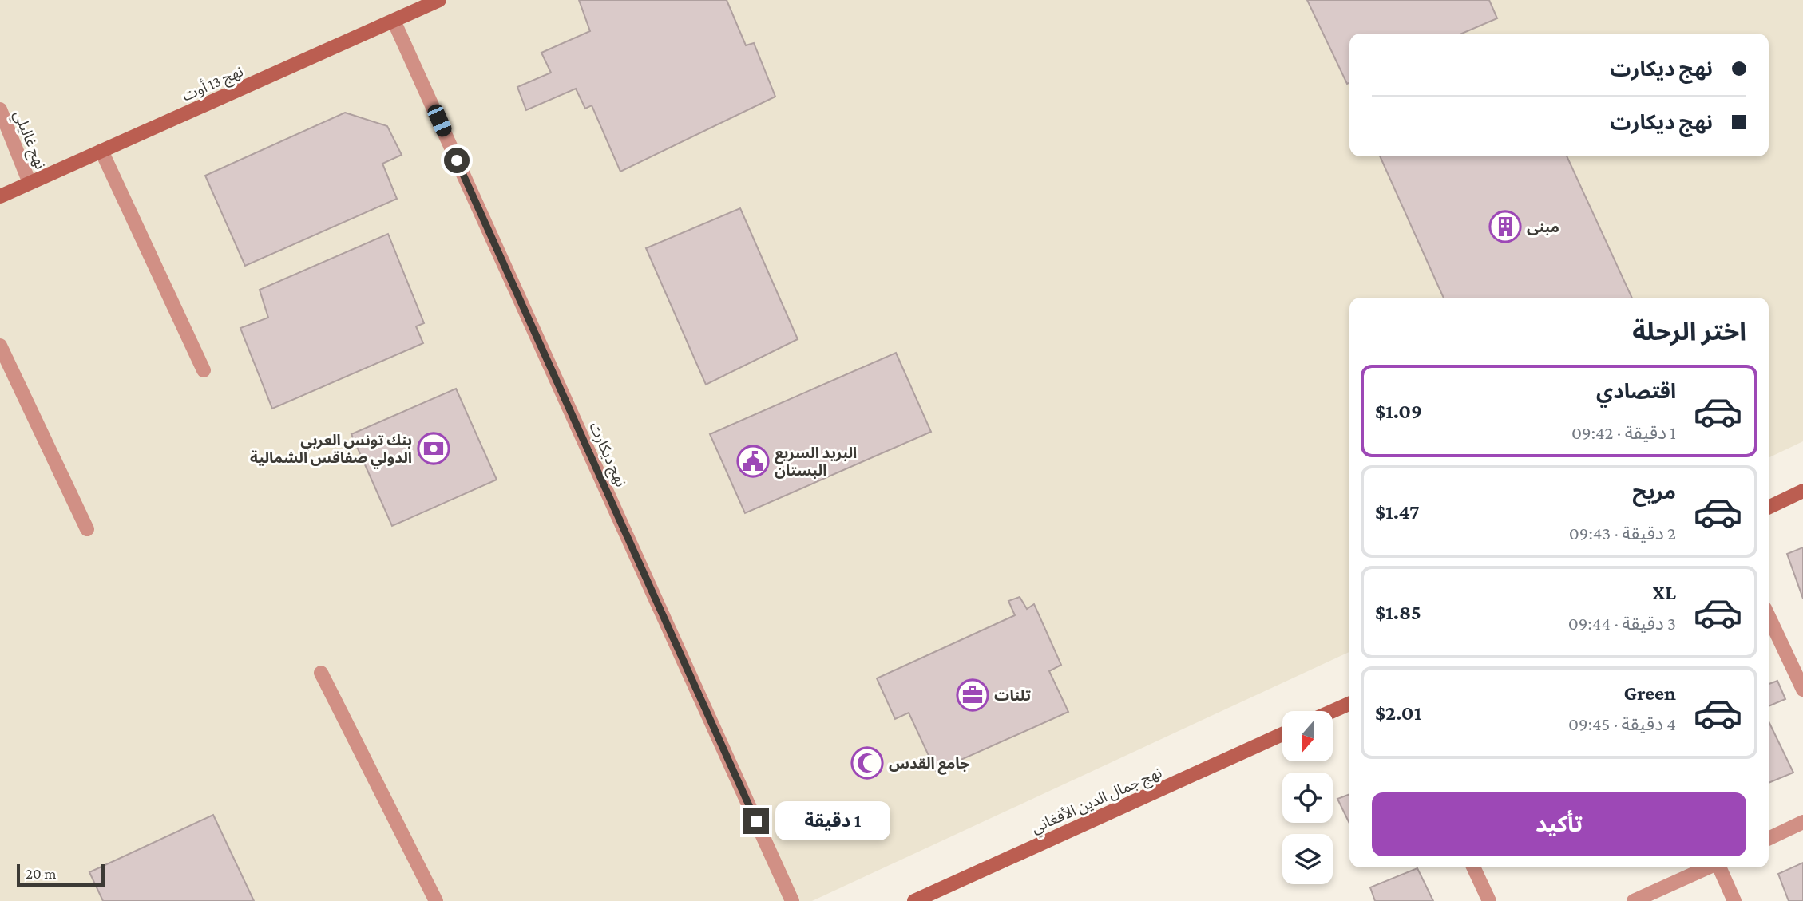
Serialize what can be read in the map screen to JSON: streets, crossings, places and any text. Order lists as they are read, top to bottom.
{
  "streets": {
    "main road": ["نهج 13 أوت", "نهج جمال الدين الأفغاني"],
    "street": ["نهج غاليلي", "نهج ديكارت"]
  },
  "crossings": [
    ["نهج 13 أوت", "نهج غاليلي"],
    ["نهج 13 أوت", "نهج ديكارت"]
  ],
  "places": {
    "building": ["مبنى"],
    "bank": ["بنك تونس العربي الدولي صفاقس الشمالية"],
    "public building": ["البريد السريع البستان"],
    "office": ["تلنات"],
    "mosque": ["جامع القدس"]
  },
  "scale_bar": "20 m",
  "north": "bottom",
  "page": {
    "banner": ["نهج ديكارت", "نهج ديكارت"],
    "heading": "اختر الرحلة",
    "list": [
      {
        "name": "اقتصادي",
        "note": "1 دقيقة · 09:42",
        "value": "$1.09"
      },
      {
        "name": "مريح",
        "note": "2 دقيقة · 09:43",
        "value": "$1.47"
      },
      {
        "name": "XL",
        "note": "3 دقيقة · 09:44",
        "value": "$1.85"
      },
      {
        "name": "Green",
        "note": "4 دقيقة · 09:45",
        "value": "$2.01"
      }
    ],
    "buttons": "تأكيد",
    "bubble": "1 دقيقة",
    "scale": "20 m"
  }
}
